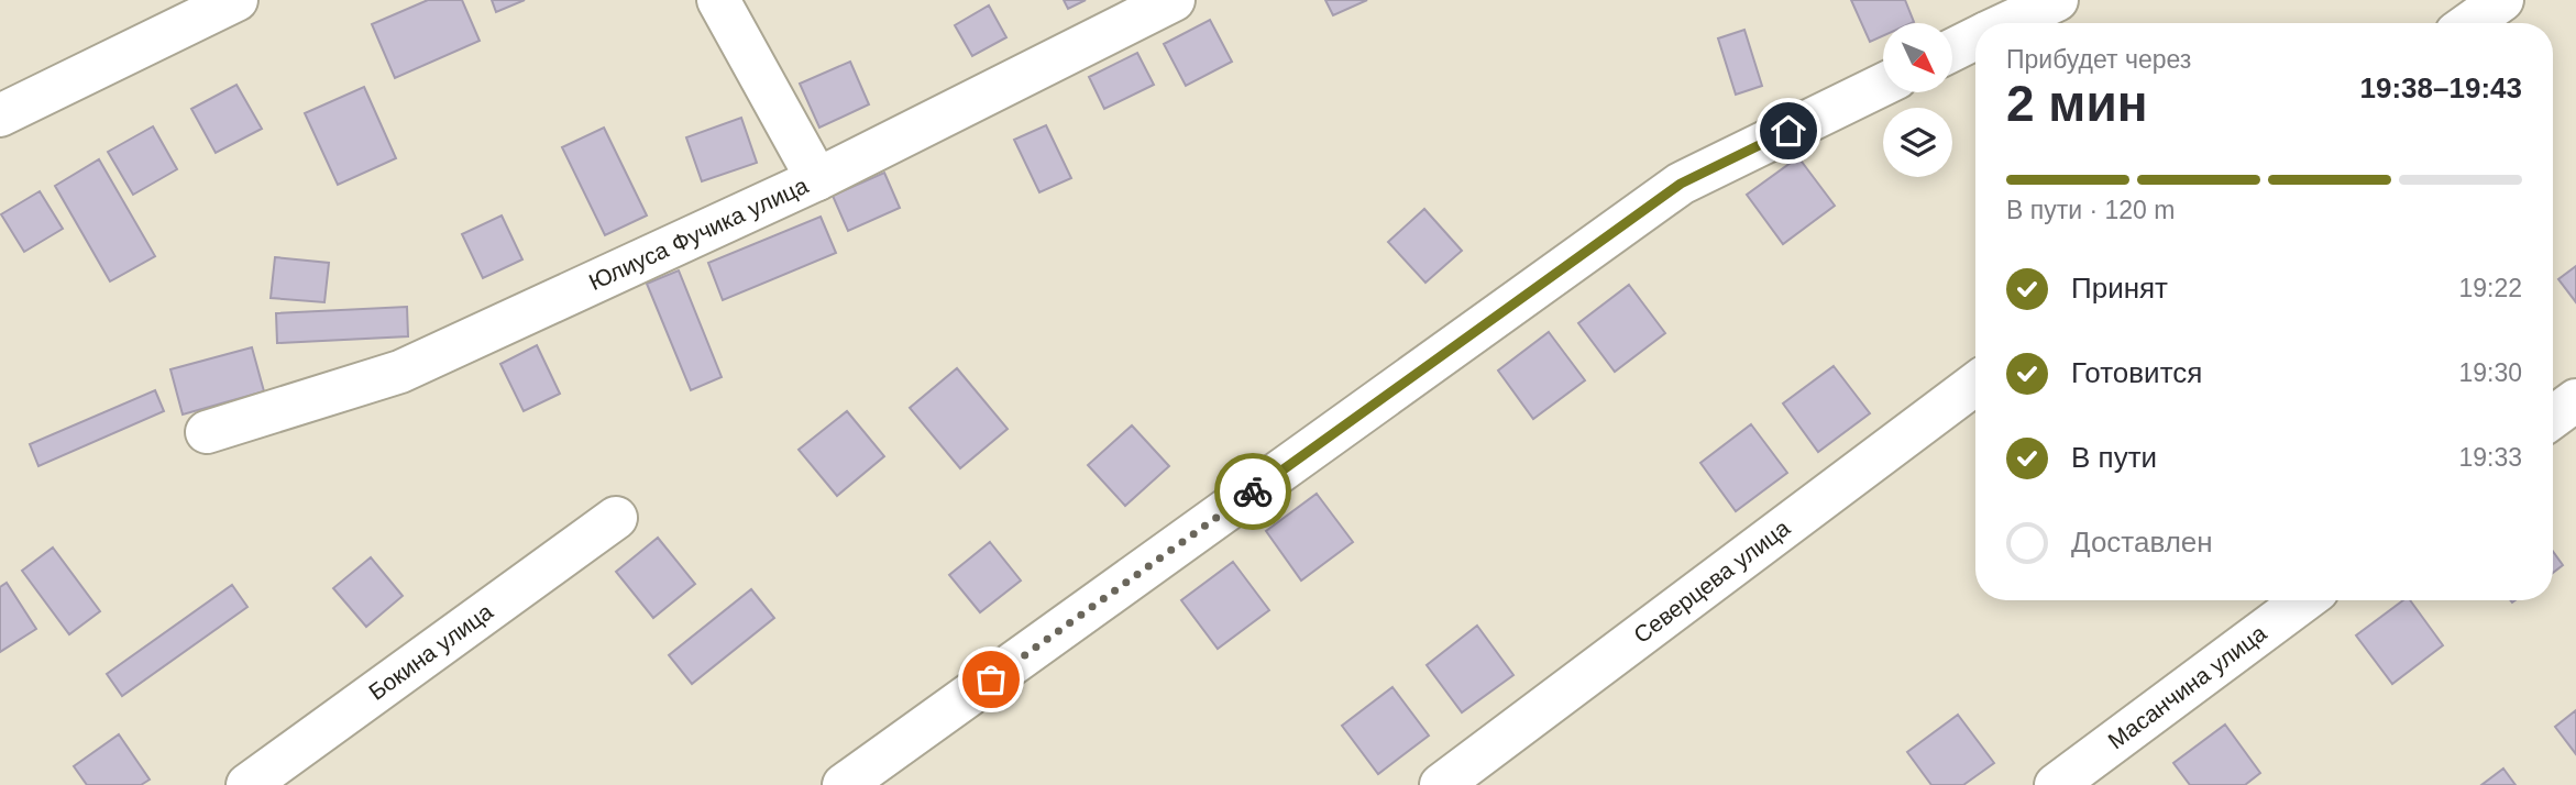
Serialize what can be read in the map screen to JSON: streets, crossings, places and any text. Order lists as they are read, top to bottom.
{
  "streets": {
    "street": [
      "Юлиуса Фучика улица",
      "Северцева улица",
      "Бокина улица",
      "Масанчина улица"
    ]
  },
  "north": "bottom right",
  "page": {
    "heading": ["2 мин", "Прибудет через", "19:38–19:43"],
    "bar": "В пути · 120 m",
    "list": [
      ["Принят", "19:22"],
      ["Готовится", "19:30"],
      ["В пути", "19:33"],
      "Доставлен"
    ]
  }
}
